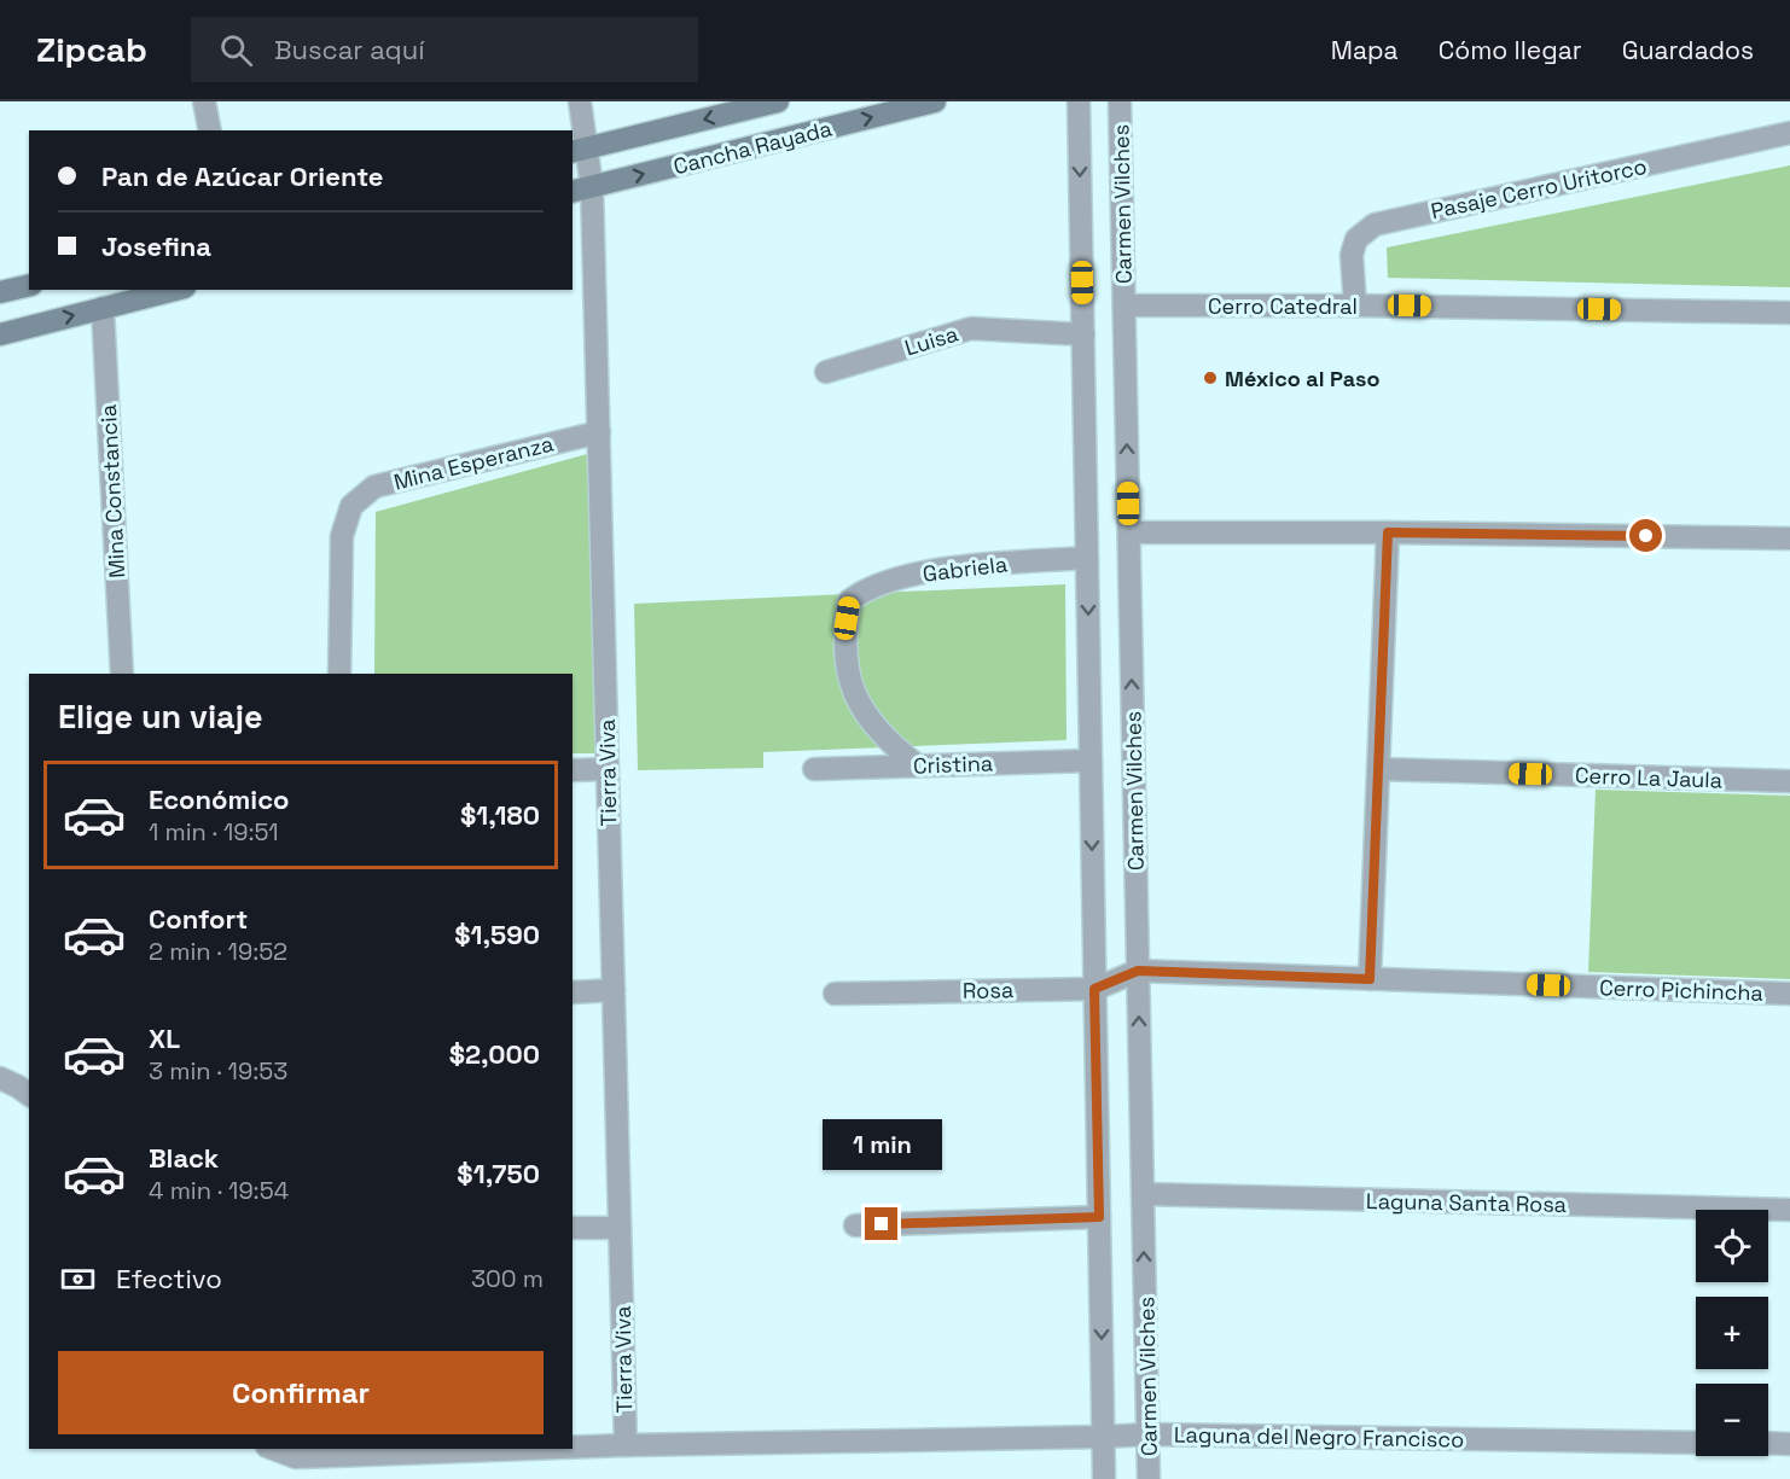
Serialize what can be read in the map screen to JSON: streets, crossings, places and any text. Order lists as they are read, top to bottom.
{
  "streets": {
    "street": [
      "Cancha Rayada",
      "Pasaje Cerro Uritorco",
      "Carmen Vilches",
      "Cerro Catedral",
      "Luisa",
      "Mina Esperanza",
      "Mina Constancia",
      "Gabriela",
      "Cristina",
      "Tierra Viva",
      "Cerro La Jaula",
      "Rosa",
      "Cerro Pichincha",
      "Laguna Santa Rosa",
      "Laguna del Negro Francisco"
    ]
  },
  "crossings": [
    ["Cancha Rayada", "Tierra Viva"],
    ["Pasaje Cerro Uritorco", "Cerro Catedral"],
    ["Carmen Vilches", "Cerro Catedral"],
    ["Carmen Vilches", "Luisa"],
    ["Carmen Vilches", "Gabriela"],
    ["Carmen Vilches", "Cristina"],
    ["Carmen Vilches", "Rosa"],
    ["Carmen Vilches", "Cerro Pichincha"],
    ["Carmen Vilches", "Laguna Santa Rosa"],
    ["Carmen Vilches", "Laguna del Negro Francisco"],
    ["Mina Esperanza", "Tierra Viva"],
    ["Gabriela", "Cristina"],
    ["Tierra Viva", "Laguna del Negro Francisco"],
    ["Rosa", "Cerro Pichincha"]
  ],
  "places": ["México al Paso"],
  "page": {
    "header": "Zipcab",
    "search": "Buscar aquí",
    "nav": ["Mapa", "Cómo llegar", "Guardados"],
    "banner": ["Pan de Azúcar Oriente", "Josefina"],
    "heading": "Elige un viaje",
    "list": [
      {
        "name": "Económico",
        "note": "1 min · 19:51",
        "value": "$1,180"
      },
      {
        "name": "Confort",
        "note": "2 min · 19:52",
        "value": "$1,590"
      },
      {
        "name": "XL",
        "note": "3 min · 19:53",
        "value": "$2,000"
      },
      {
        "name": "Black",
        "note": "4 min · 19:54",
        "value": "$1,750"
      }
    ],
    "bubble": "1 min",
    "map_buttons": ["+", "−"],
    "pay": ["Efectivo", "300 m"],
    "buttons": "Confirmar"
  }
}
